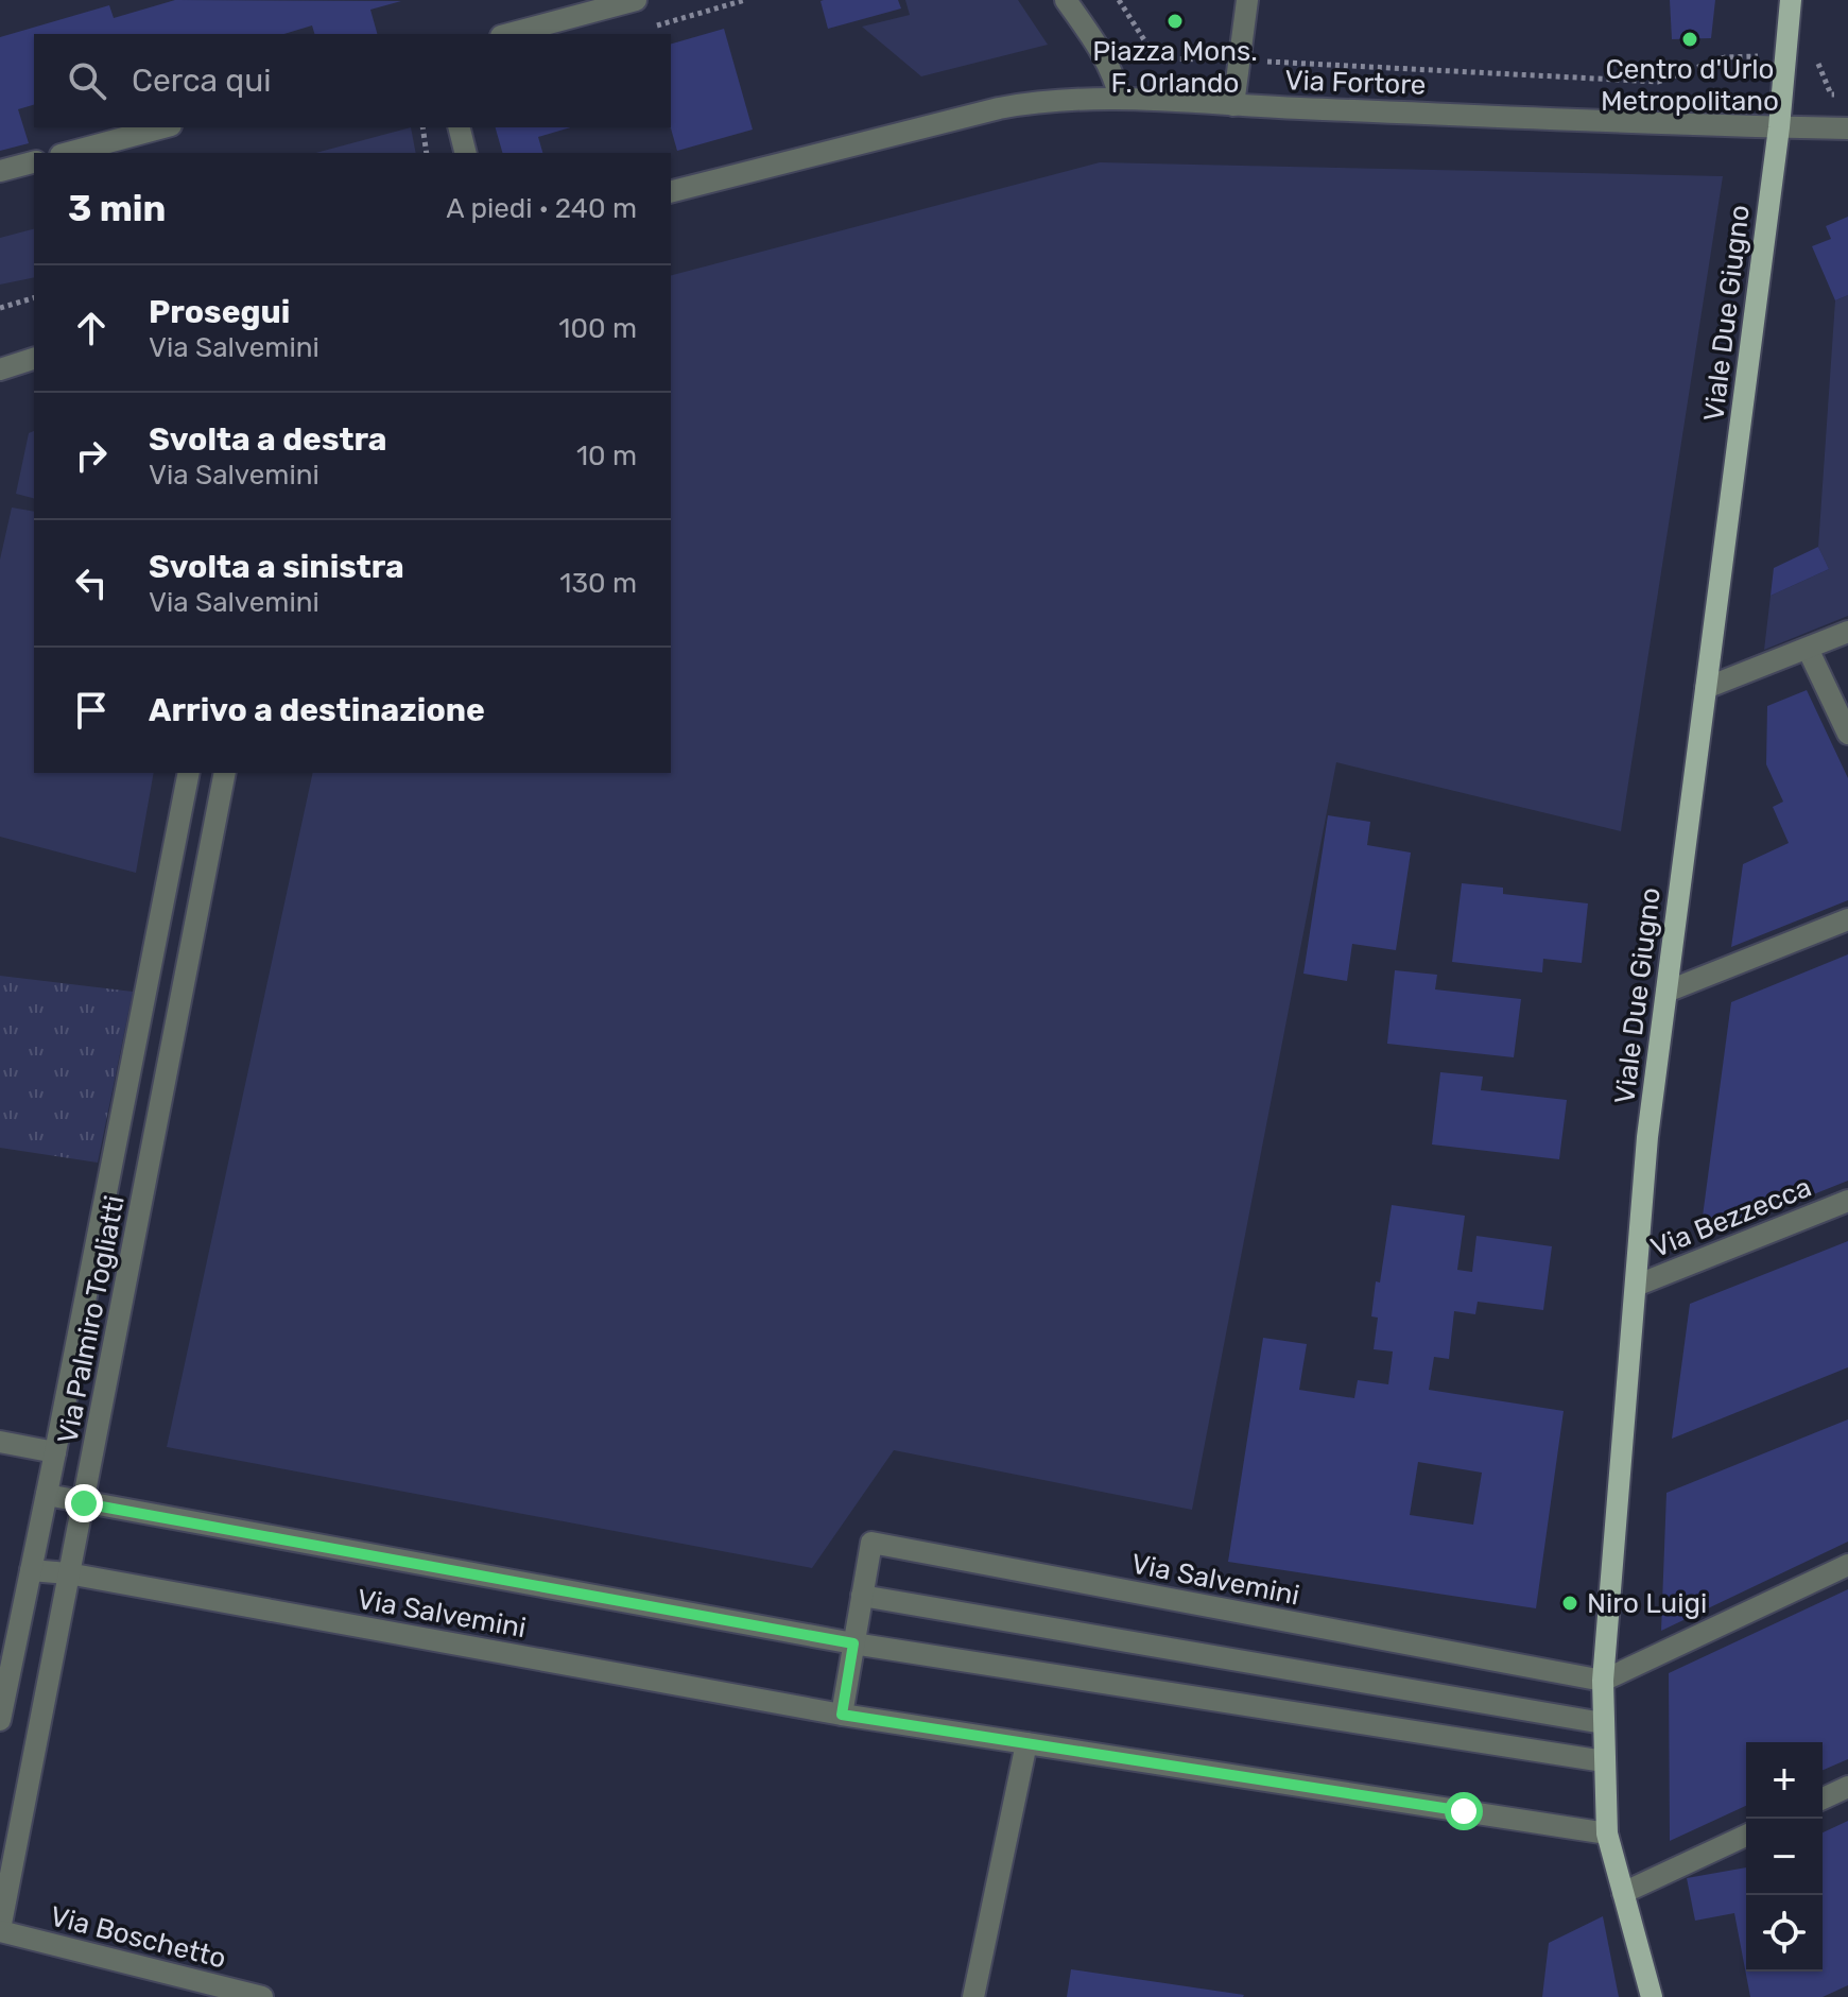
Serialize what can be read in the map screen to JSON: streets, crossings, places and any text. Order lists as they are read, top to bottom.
{
  "streets": {
    "main road": ["Viale Due Giugno"],
    "street": [
      "Via Fortore",
      "Via Bezzecca",
      "Via Palmiro Togliatti",
      "Via Salvemini",
      "Via Boschetto"
    ]
  },
  "crossings": [
    ["Via Fortore", "Viale Due Giugno"],
    ["Viale Due Giugno", "Via Bezzecca"],
    ["Viale Due Giugno", "Via Salvemini"],
    ["Via Palmiro Togliatti", "Via Salvemini"],
    ["Via Palmiro Togliatti", "Via Boschetto"]
  ],
  "places": ["Piazza Mons. F. Orlando", "Centro d'Urlo Metropolitano", "Niro Luigi"],
  "page": {
    "search": "Cerca qui",
    "heading": ["3 min", "A piedi · 240 m"],
    "list": [
      ["Prosegui", "Via Salvemini", "100 m"],
      ["Svolta a destra", "Via Salvemini", "10 m"],
      ["Svolta a sinistra", "Via Salvemini", "130 m"],
      "Arrivo a destinazione"
    ],
    "map_buttons": ["+", "−"]
  }
}
